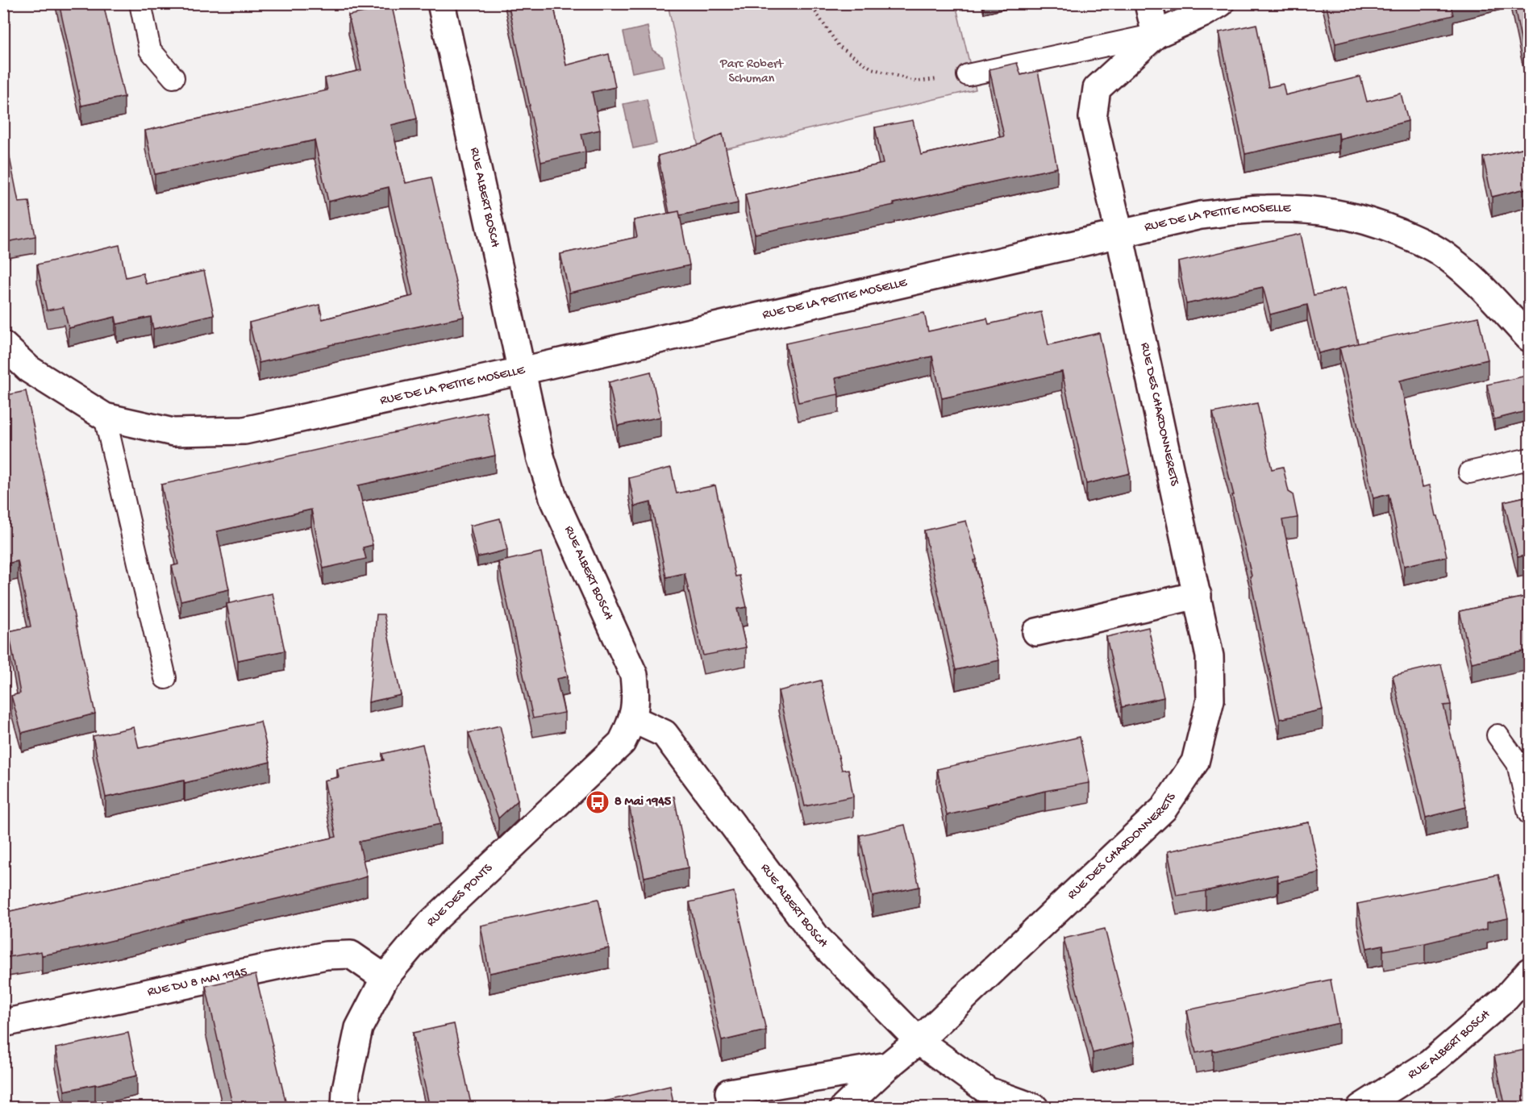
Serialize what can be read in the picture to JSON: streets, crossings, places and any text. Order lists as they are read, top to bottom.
{
  "streets": {
    "street": [
      "RUE ALBERT BOSCH",
      "RUE DE LA PETITE MOSELLE",
      "RUE DES CHARDONNERETS",
      "RUE DES PONTS",
      "RUE DU 8 MAI 1945"
    ]
  },
  "crossings": [
    ["RUE ALBERT BOSCH", "RUE DE LA PETITE MOSELLE"],
    ["RUE ALBERT BOSCH", "RUE DES CHARDONNERETS"],
    ["RUE ALBERT BOSCH", "RUE DES PONTS"],
    ["RUE DE LA PETITE MOSELLE", "RUE DES CHARDONNERETS"],
    ["RUE DES PONTS", "RUE DU 8 MAI 1945"]
  ],
  "parks": ["Parc Robert Schuman"],
  "places": {
    "bus stop": ["8 Mai 1945"]
  }
}
